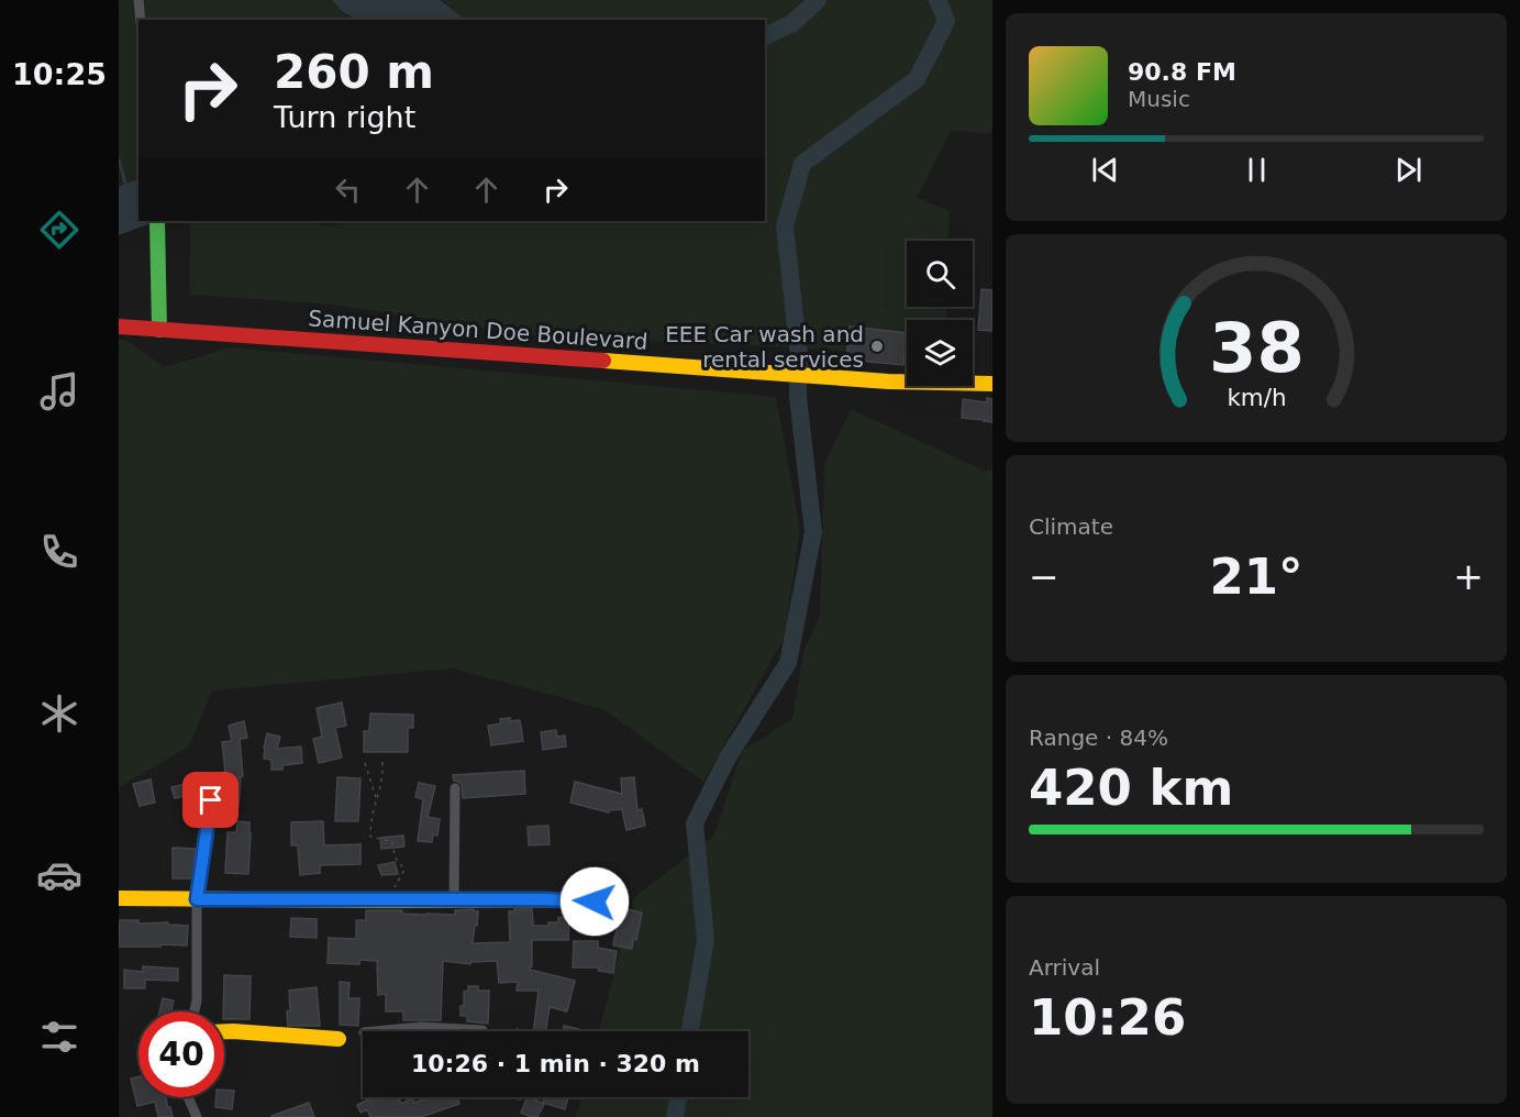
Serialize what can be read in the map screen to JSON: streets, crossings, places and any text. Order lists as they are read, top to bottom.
{
  "streets": {
    "street": ["Samuel Kanyon Doe Boulevard"]
  },
  "places": ["EEE Car wash and rental services"],
  "page": {
    "tabs": "10:25",
    "turn": ["260 m", "Turn right"],
    "song": ["90.8 FM", "Music"],
    "tile": [
      "Climate",
      ["Range · 84%", "420 km"],
      ["Arrival", "10:26"]
    ],
    "heat": ["−", "21°", "+"],
    "limit": "40",
    "trip": "10:26 · 1 min · 320 m",
    "gauge": ["38", "km/h"]
  }
}
